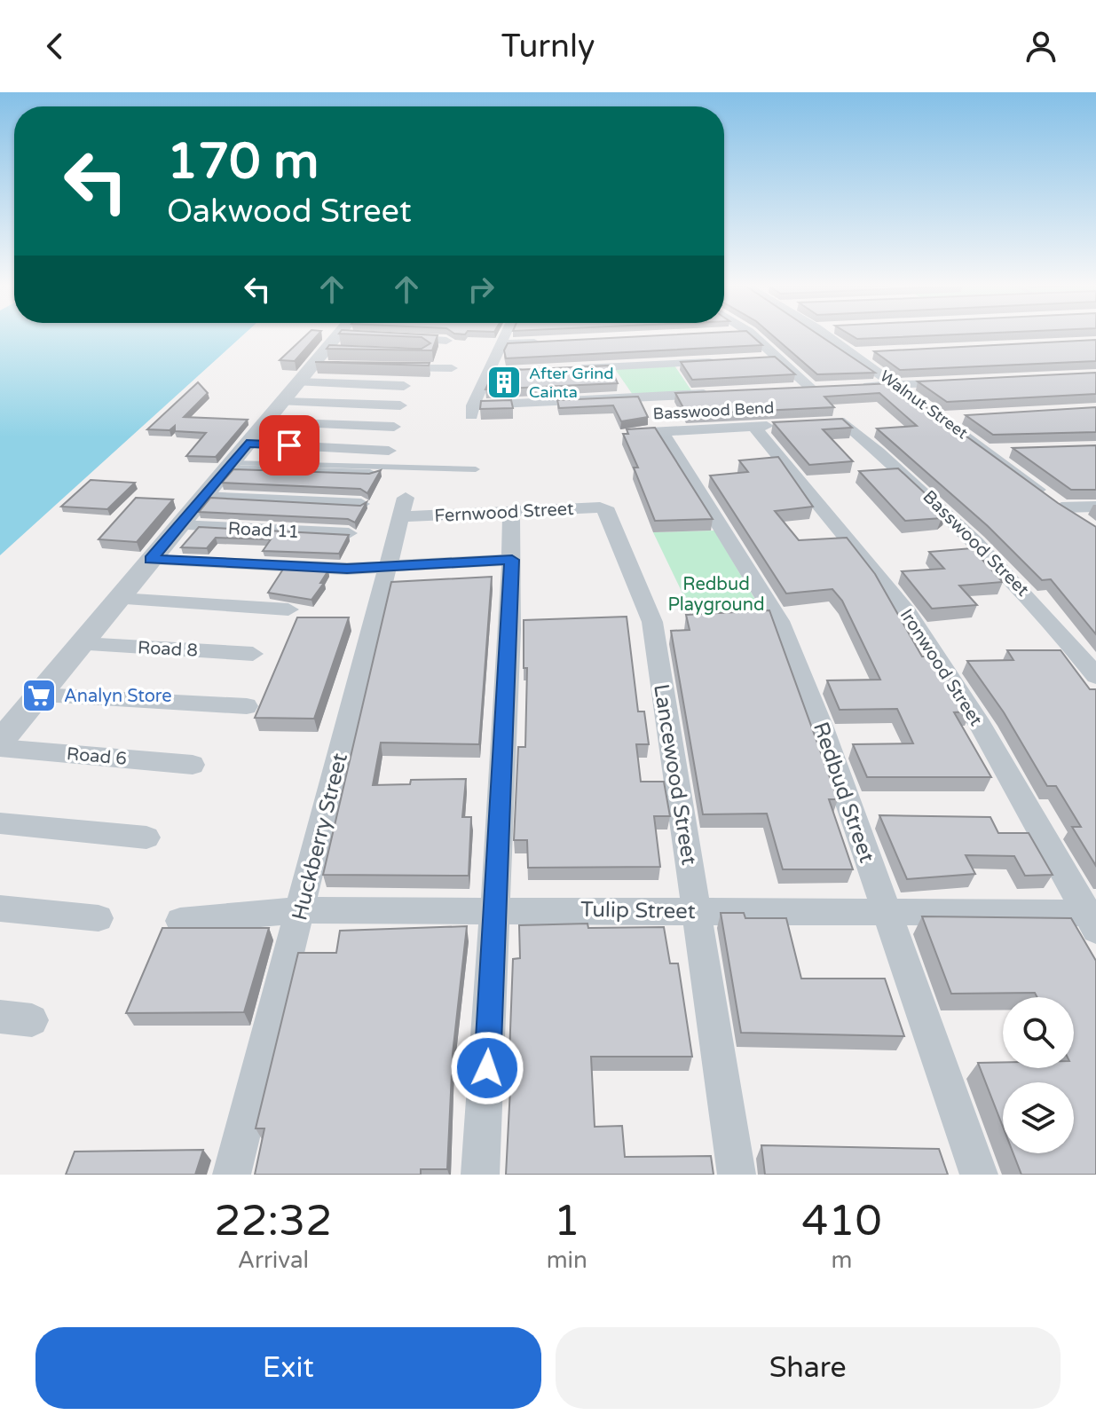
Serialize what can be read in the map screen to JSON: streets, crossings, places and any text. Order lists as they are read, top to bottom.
{
  "streets": {
    "street": [
      "Walnut Street",
      "Basswood Bend",
      "Fernwood Street",
      "Road 11",
      "Basswood Street",
      "Road 8",
      "Ironwood Street",
      "Road 6",
      "Lancewood Street",
      "Redbud Street",
      "Huckberry Street",
      "Tulip Street"
    ]
  },
  "crossings": [
    ["Basswood Bend", "Ironwood Street"],
    ["Basswood Bend", "Redbud Street"],
    ["Fernwood Street", "Lancewood Street"],
    ["Fernwood Street", "Huckberry Street"],
    ["Ironwood Street", "Tulip Street"],
    ["Lancewood Street", "Tulip Street"],
    ["Redbud Street", "Tulip Street"],
    ["Huckberry Street", "Tulip Street"]
  ],
  "parks": ["Redbud Playground"],
  "places": {
    "building": ["After Grind Cainta"],
    "supermarket": ["Analyn Store"]
  },
  "page": {
    "header": "Turnly",
    "turn": ["170 m", "Oakwood Street"],
    "eta": [
      "22:32",
      "Arrival",
      "1",
      "min",
      "410",
      "m"
    ],
    "buttons": ["Exit", "Share"]
  }
}
